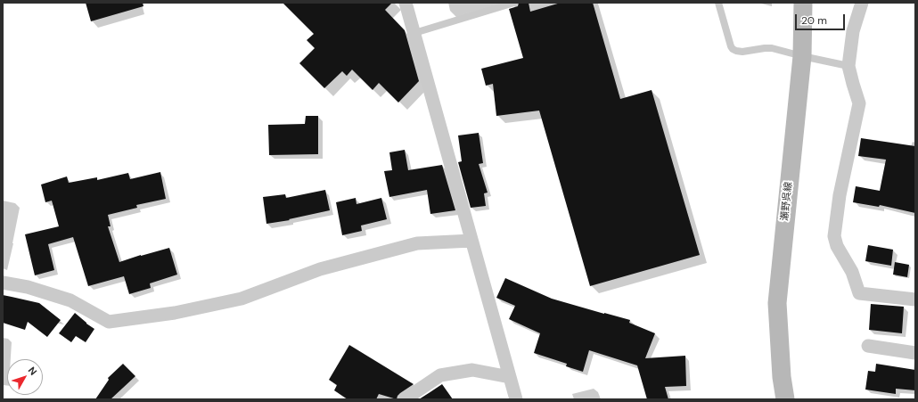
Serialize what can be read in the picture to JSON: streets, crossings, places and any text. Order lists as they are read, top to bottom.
{
  "streets": {
    "main road": ["瀬野呉線"]
  },
  "scale_bar": "20 m",
  "north": "top right"
}
